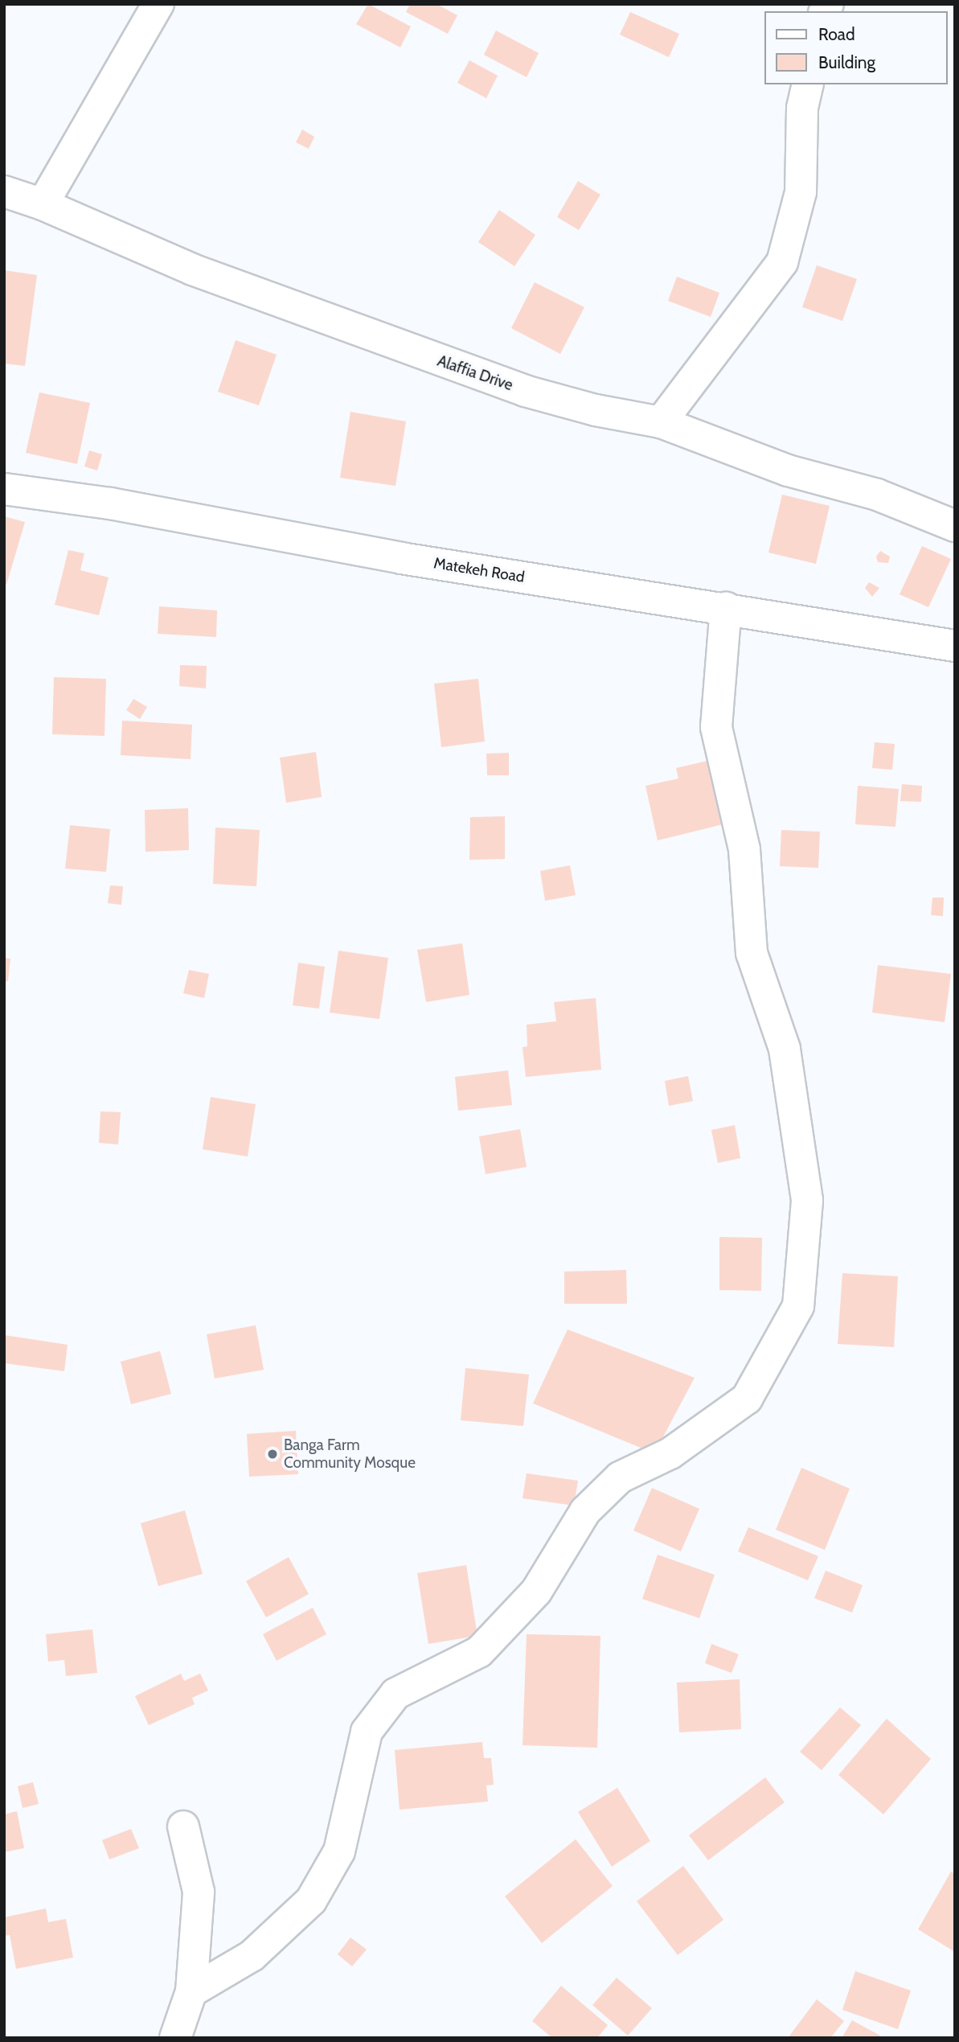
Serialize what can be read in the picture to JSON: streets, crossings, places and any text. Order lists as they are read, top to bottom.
{
  "streets": {
    "street": ["Alaffia Drive", "Matekeh Road"]
  },
  "places": ["Banga Farm Community Mosque"],
  "legend": ["Road", "Building"]
}
